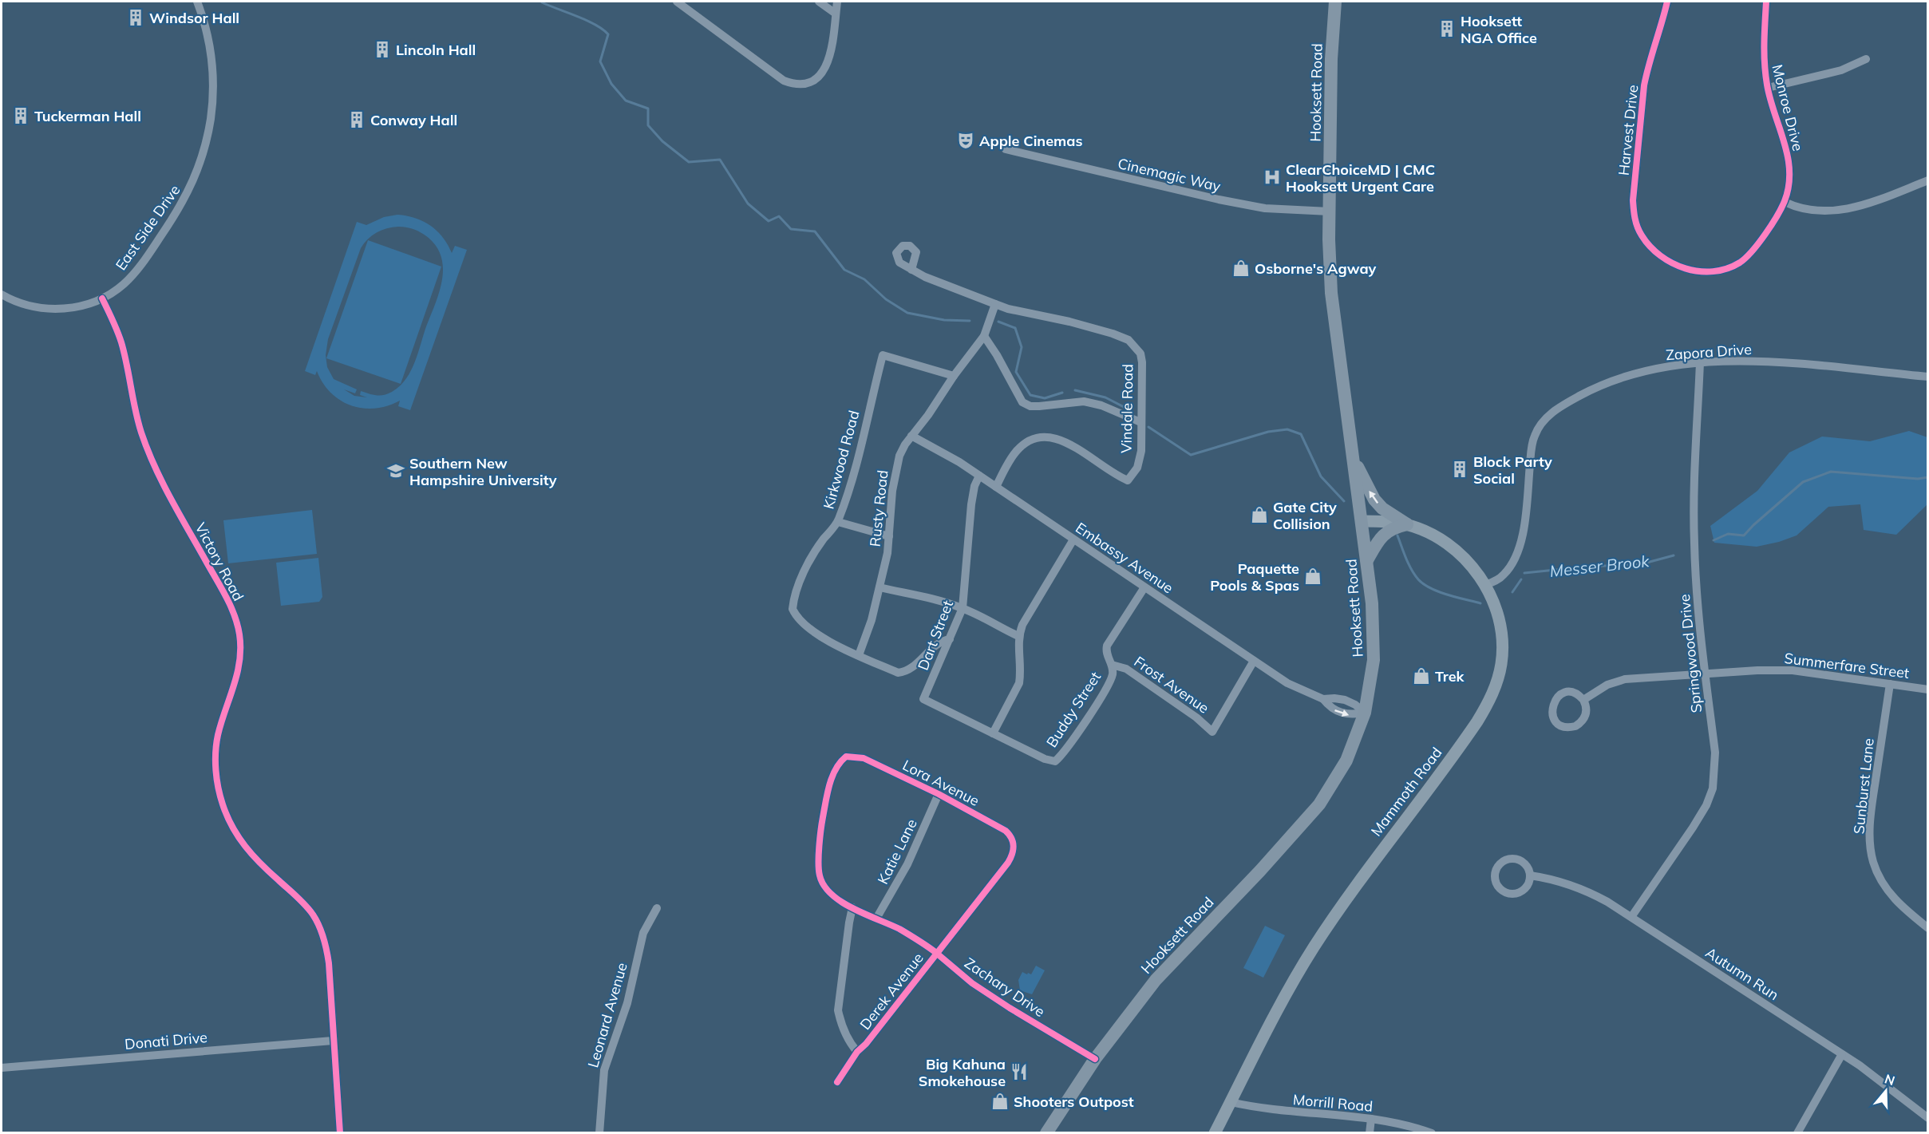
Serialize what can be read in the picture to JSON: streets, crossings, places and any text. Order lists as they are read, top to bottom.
{
  "streets": {
    "main road": ["Hooksett Road", "Mammoth Road"],
    "street": [
      "Monroe Drive",
      "Harvest Drive",
      "Cinemagic Way",
      "East Side Drive",
      "Zapora Drive",
      "Vindale Road",
      "Kirkwood Road",
      "Rusty Road",
      "Embassy Avenue",
      "Victory Road",
      "Dart Street",
      "Springwood Drive",
      "Summerfare Street",
      "Frost Avenue",
      "Buddy Street",
      "Lora Avenue",
      "Sunburst Lane",
      "Katie Lane",
      "Autumn Run",
      "Zachary Drive",
      "Derek Avenue",
      "Leonard Avenue",
      "Donati Drive",
      "Morrill Road"
    ]
  },
  "crossings": [
    ["Hooksett Road", "Cinemagic Way"],
    ["Hooksett Road", "Embassy Avenue"],
    ["Hooksett Road", "Mammoth Road"],
    ["Hooksett Road", "Zachary Drive"],
    ["Monroe Drive", "Harvest Drive"],
    ["East Side Drive", "Victory Road"],
    ["Zapora Drive", "Springwood Drive"],
    ["Zapora Drive", "Mammoth Road"],
    ["Vindale Road", "Rusty Road"],
    ["Vindale Road", "Embassy Avenue"],
    ["Kirkwood Road", "Rusty Road"],
    ["Rusty Road", "Embassy Avenue"],
    ["Embassy Avenue", "Dart Street"],
    ["Embassy Avenue", "Frost Avenue"],
    ["Embassy Avenue", "Buddy Street"],
    ["Victory Road", "Donati Drive"],
    ["Dart Street", "Buddy Street"],
    ["Springwood Drive", "Summerfare Street"],
    ["Springwood Drive", "Autumn Run"],
    ["Summerfare Street", "Sunburst Lane"],
    ["Frost Avenue", "Buddy Street"],
    ["Lora Avenue", "Katie Lane"],
    ["Lora Avenue", "Zachary Drive"],
    ["Lora Avenue", "Derek Avenue"],
    ["Mammoth Road", "Morrill Road"],
    ["Katie Lane", "Zachary Drive"],
    ["Zachary Drive", "Derek Avenue"]
  ],
  "water": ["Messer Brook"],
  "places": {
    "building": [
      "Windsor Hall",
      "Hooksett NGA Office",
      "Lincoln Hall",
      "Tuckerman Hall",
      "Conway Hall",
      "Block Party Social"
    ],
    "theatre": ["Apple Cinemas"],
    "hospital": ["ClearChoiceMD | CMC Hooksett Urgent Care"],
    "shop": [
      "Osborne's Agway",
      "Gate City Collision",
      "Paquette Pools & Spas",
      "Trek",
      "Shooters Outpost"
    ],
    "school or university": ["Southern New Hampshire University"],
    "restaurant": ["Big Kahuna Smokehouse"]
  },
  "north": "top"
}
